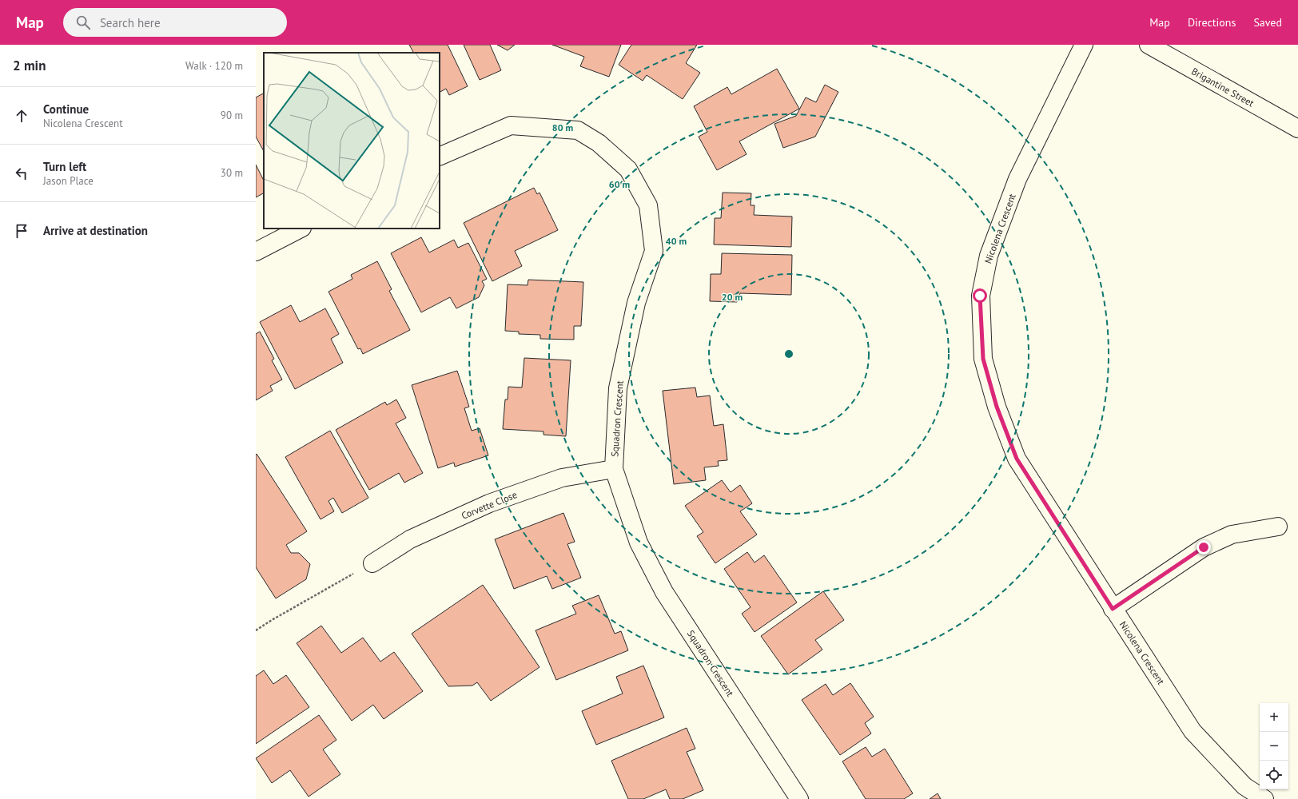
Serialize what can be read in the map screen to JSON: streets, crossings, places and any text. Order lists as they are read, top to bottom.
{
  "streets": {
    "street": [
      "Brigantine Street",
      "Nicolena Crescent",
      "Squadron Crescent",
      "Corvette Close"
    ]
  },
  "crossings": [
    ["Squadron Crescent", "Corvette Close"]
  ],
  "page": {
    "header": "Map",
    "search": "Search here",
    "nav": ["Map", "Directions", "Saved"],
    "heading": ["2 min", "Walk · 120 m"],
    "list": [
      ["Continue", "Nicolena Crescent", "90 m"],
      ["Turn left", "Jason Place", "30 m"],
      "Arrive at destination"
    ],
    "map_buttons": ["+", "−"]
  },
  "rings": [
    "80 m",
    "60 m",
    "40 m",
    "20 m"
  ]
}
